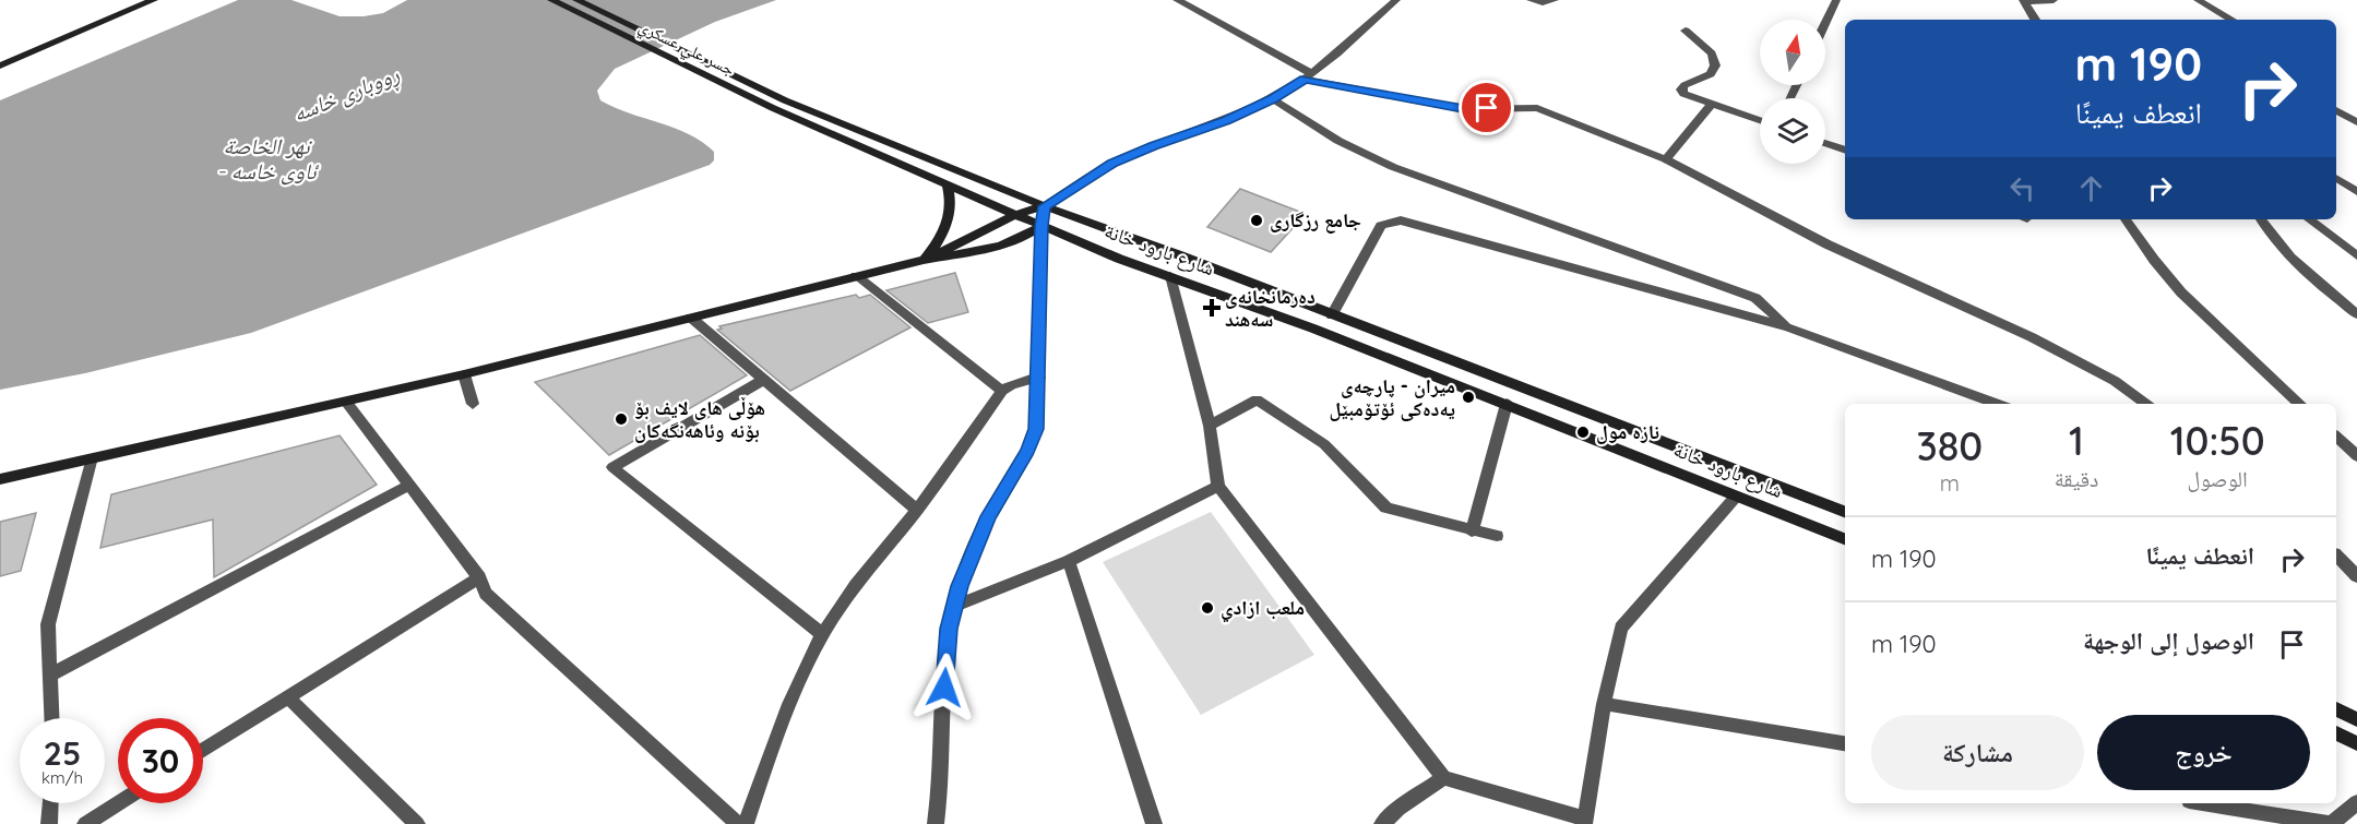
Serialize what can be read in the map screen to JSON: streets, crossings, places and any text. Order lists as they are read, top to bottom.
{
  "streets": {
    "main road": ["جسر علي عسكري", "شارع بارود خانة"]
  },
  "crossings": [
    ["جسر علي عسكري", "شارع بارود خانة"]
  ],
  "water": ["ڕووباری خاسە", "نهر الخاصة - ئاوی خاسە"],
  "places": {
    "other": [
      "جامع رزگاری",
      "میران - پارچەی یەدەکی ئۆتۆمبێل",
      "هۆڵی های لایف بۆ بۆنە وئاهەنگەکان",
      "نازه مول",
      "ملعب ازادي"
    ],
    "health": ["دەرمانخانەی سەهند"]
  },
  "north": "top",
  "page": {
    "turn": ["190 m", "انعطف يمينًا"],
    "eta": [
      "10:50",
      "الوصول",
      "1",
      "دقيقة",
      "380",
      "m"
    ],
    "list": [
      {
        "name": "انعطف يمينًا",
        "value": "190 m"
      },
      {
        "name": "الوصول إلى الوجهة",
        "value": "190 m"
      }
    ],
    "buttons": ["خروج", "مشاركة"],
    "speed": "25 km/h",
    "limit": "30"
  }
}
